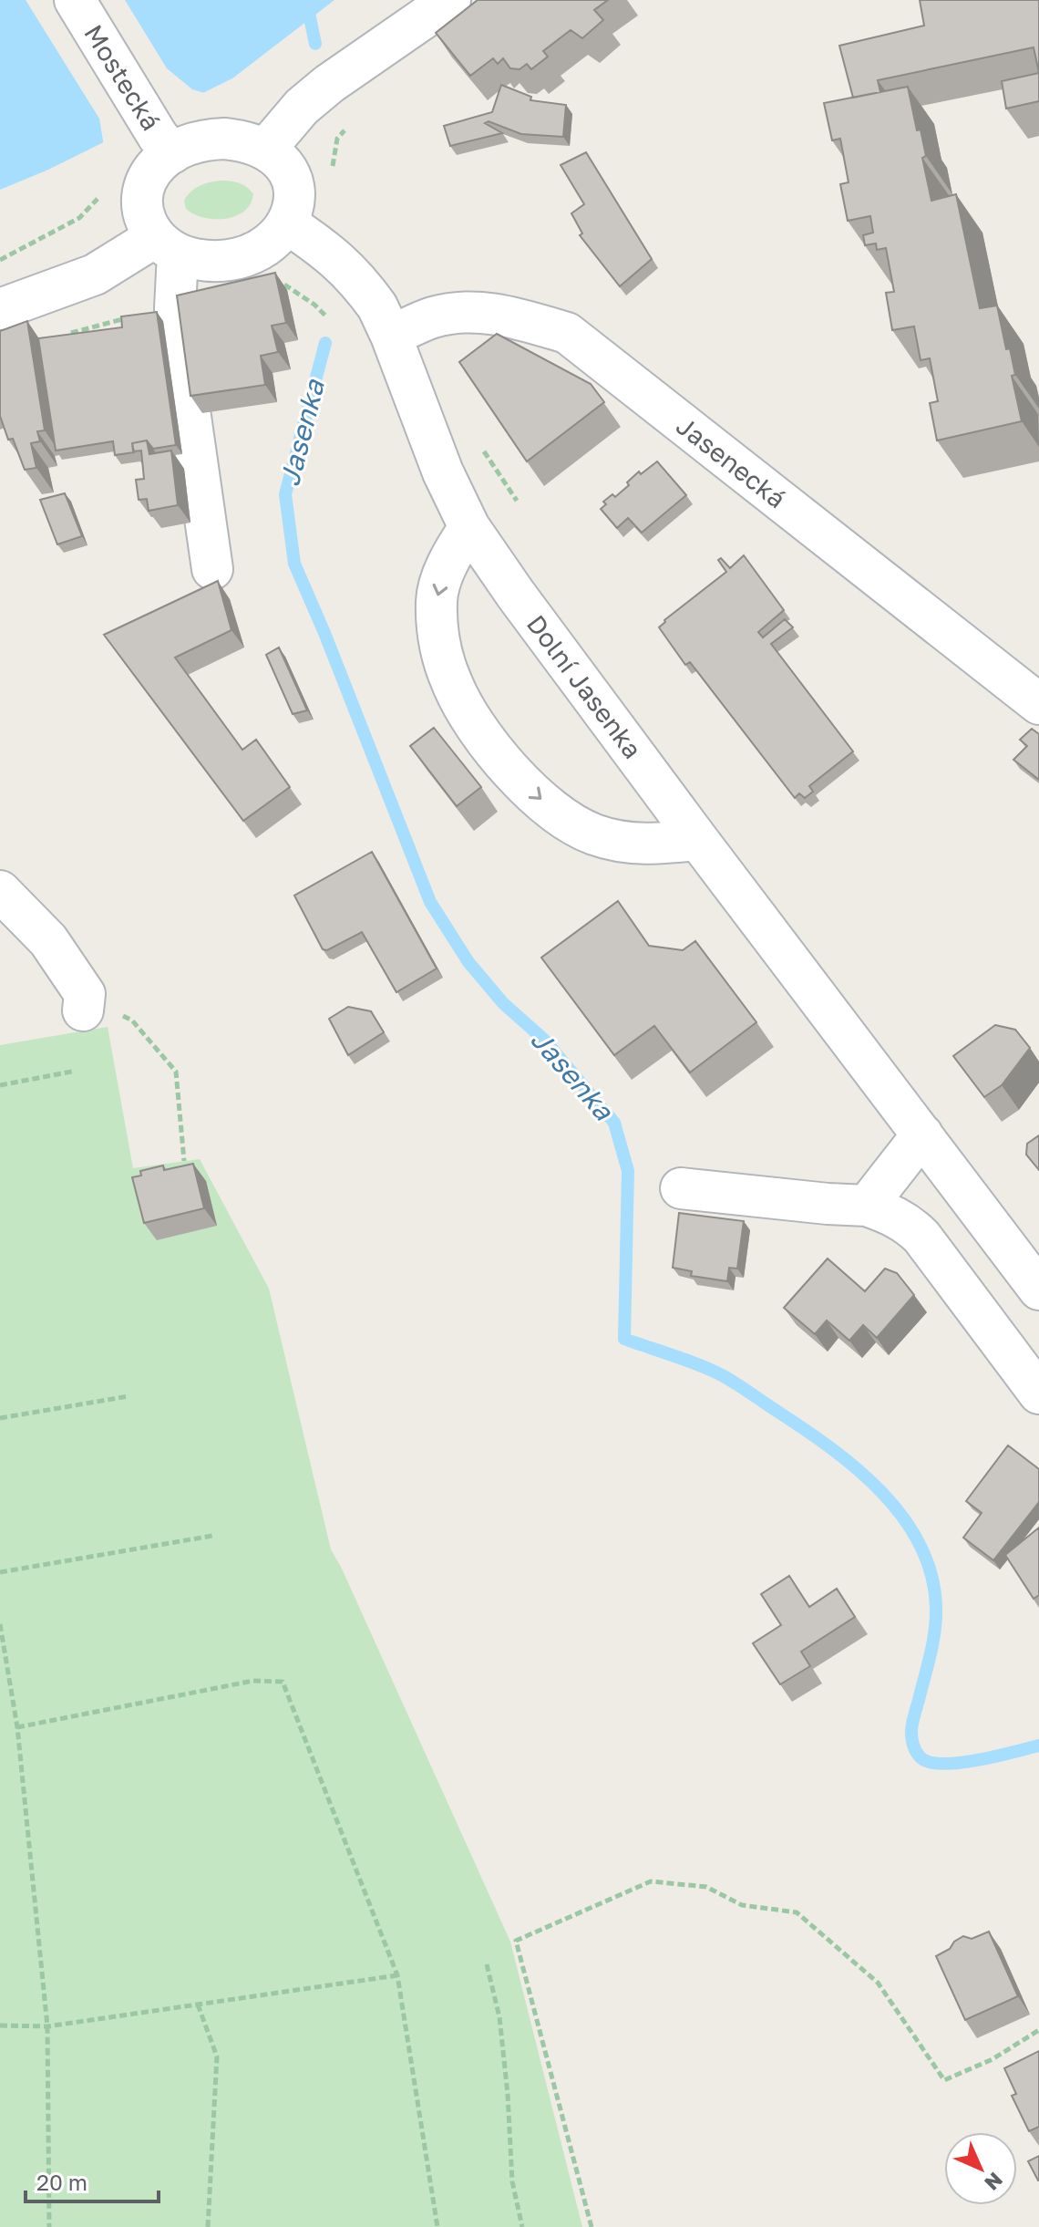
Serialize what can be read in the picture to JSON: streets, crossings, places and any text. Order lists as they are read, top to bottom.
{
  "streets": {
    "street": ["Mostecká", "Jasenecká", "Dolní Jasenka"]
  },
  "crossings": [
    ["Mostecká", "Dolní Jasenka"],
    ["Jasenecká", "Dolní Jasenka"]
  ],
  "water": ["Jasenka"],
  "scale_bar": "20 m",
  "north": "bottom right"
}
